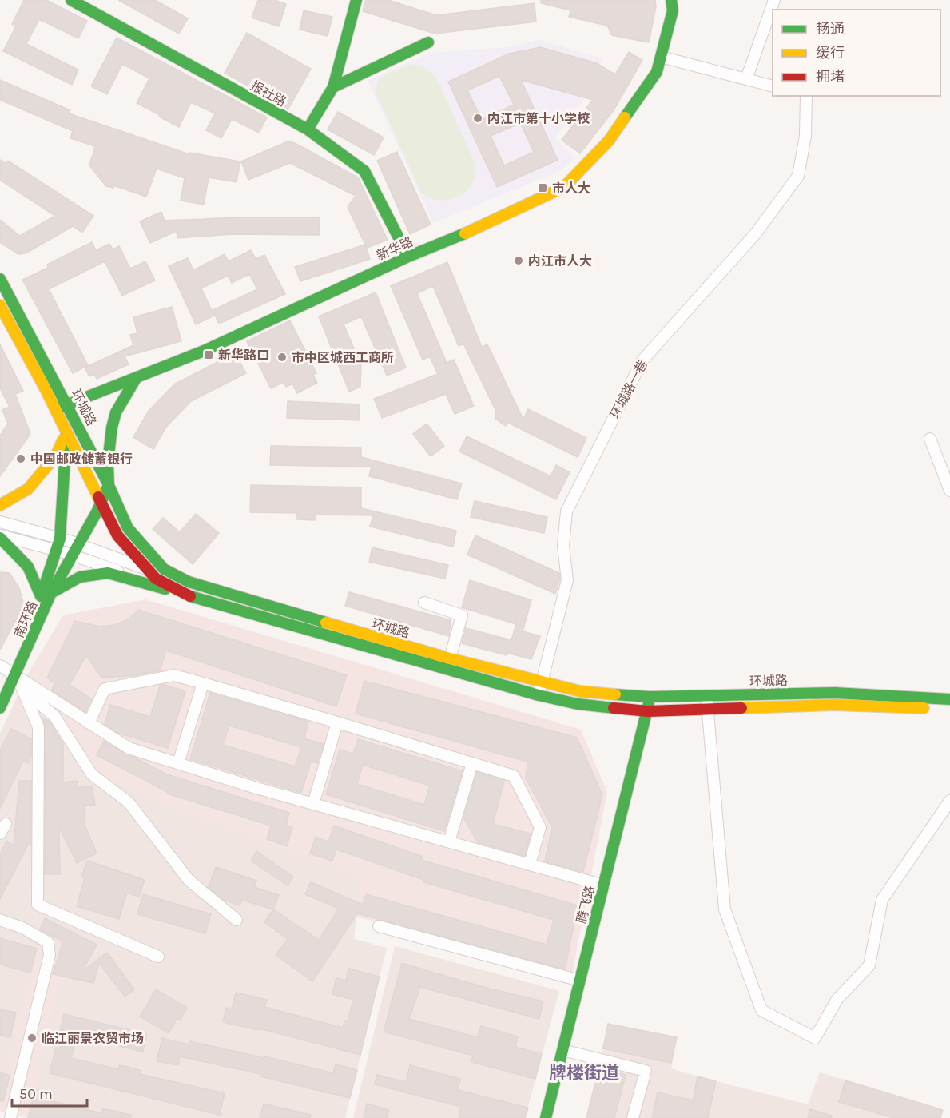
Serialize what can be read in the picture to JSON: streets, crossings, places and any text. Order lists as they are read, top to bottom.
{
  "streets": {
    "main road": [
      "报社路",
      "新华路",
      "环城路",
      "南环路",
      "腾飞路"
    ],
    "street": ["环城路一巷"]
  },
  "crossings": [
    ["报社路", "新华路"],
    ["新华路", "环城路"],
    ["环城路一巷", "环城路"],
    ["环城路", "南环路"],
    ["环城路", "腾飞路"]
  ],
  "districts": ["牌楼街道"],
  "places": {
    "other": [
      "内江市第十小学校",
      "内江市人大",
      "市中区城西工商所",
      "中国邮政储蓄银行",
      "临江丽景农贸市场"
    ],
    "transit": ["市人大", "新华路口"]
  },
  "legend": ["畅通", "缓行", "拥堵"],
  "scale_bar": "50 m"
}
